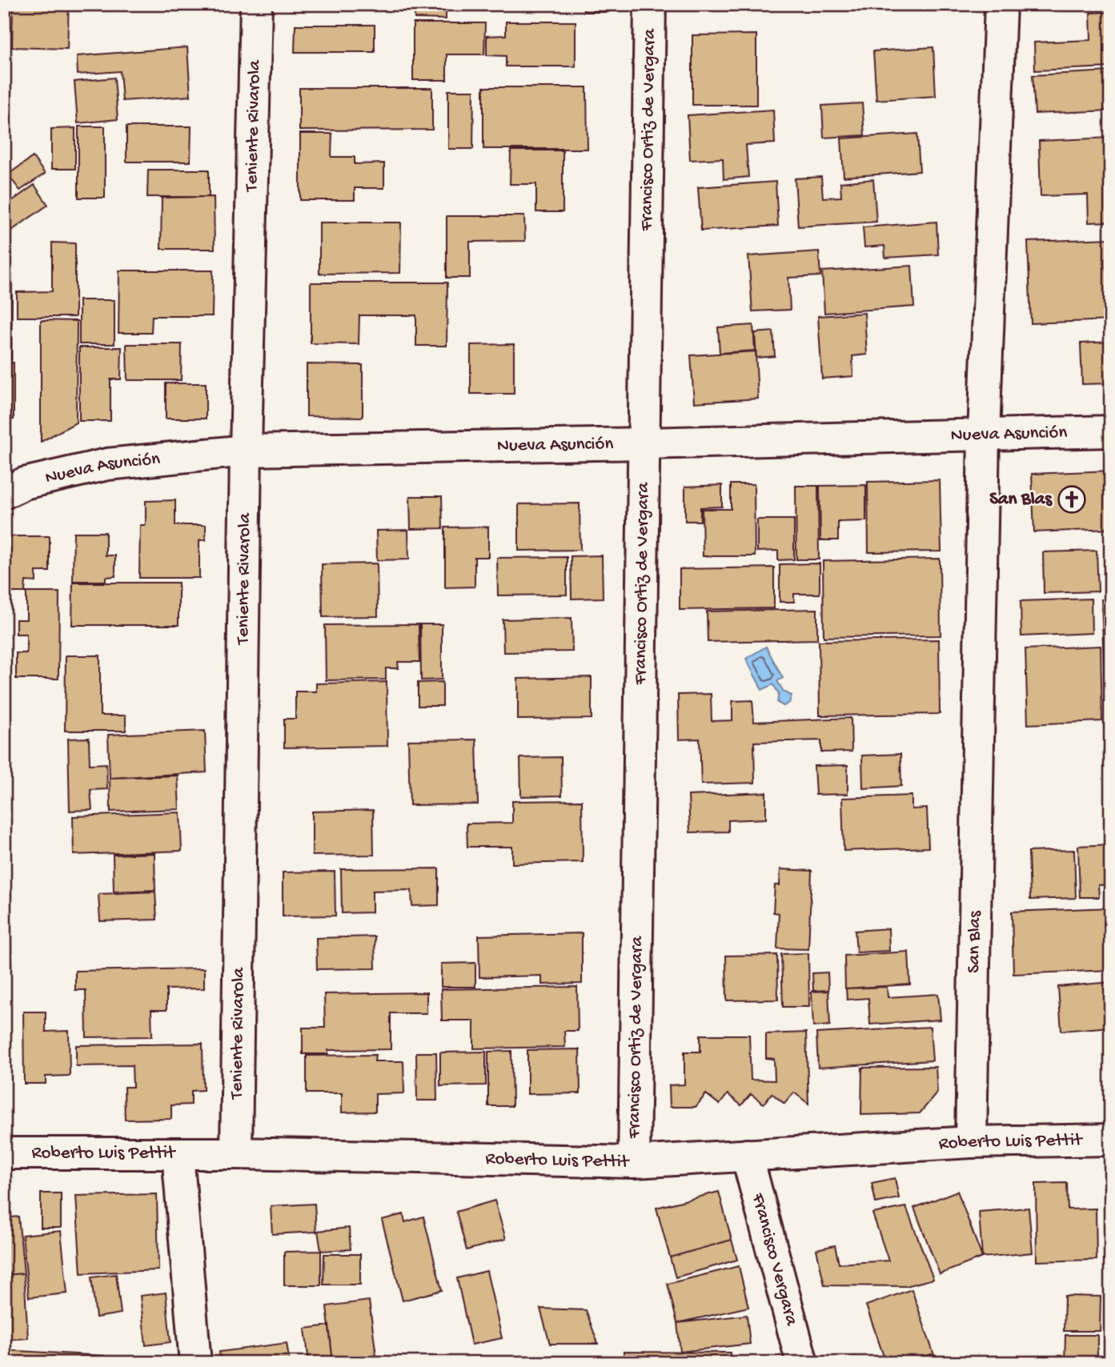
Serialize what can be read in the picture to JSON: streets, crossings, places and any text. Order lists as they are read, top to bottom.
{
  "streets": {
    "street": [
      "Teniente Rivarola",
      "Francisco Ortiz de Vergara",
      "Nueva Asunción",
      "San Blas",
      "Roberto Luis Pettit",
      "Francisco Vergara"
    ]
  },
  "crossings": [
    ["Teniente Rivarola", "Nueva Asunción"],
    ["Teniente Rivarola", "Roberto Luis Pettit"],
    ["Francisco Ortiz de Vergara", "Nueva Asunción"],
    ["Francisco Ortiz de Vergara", "Roberto Luis Pettit"],
    ["Nueva Asunción", "San Blas"],
    ["San Blas", "Roberto Luis Pettit"],
    ["Roberto Luis Pettit", "Francisco Vergara"]
  ],
  "places": {
    "church": ["San Blas"]
  }
}
